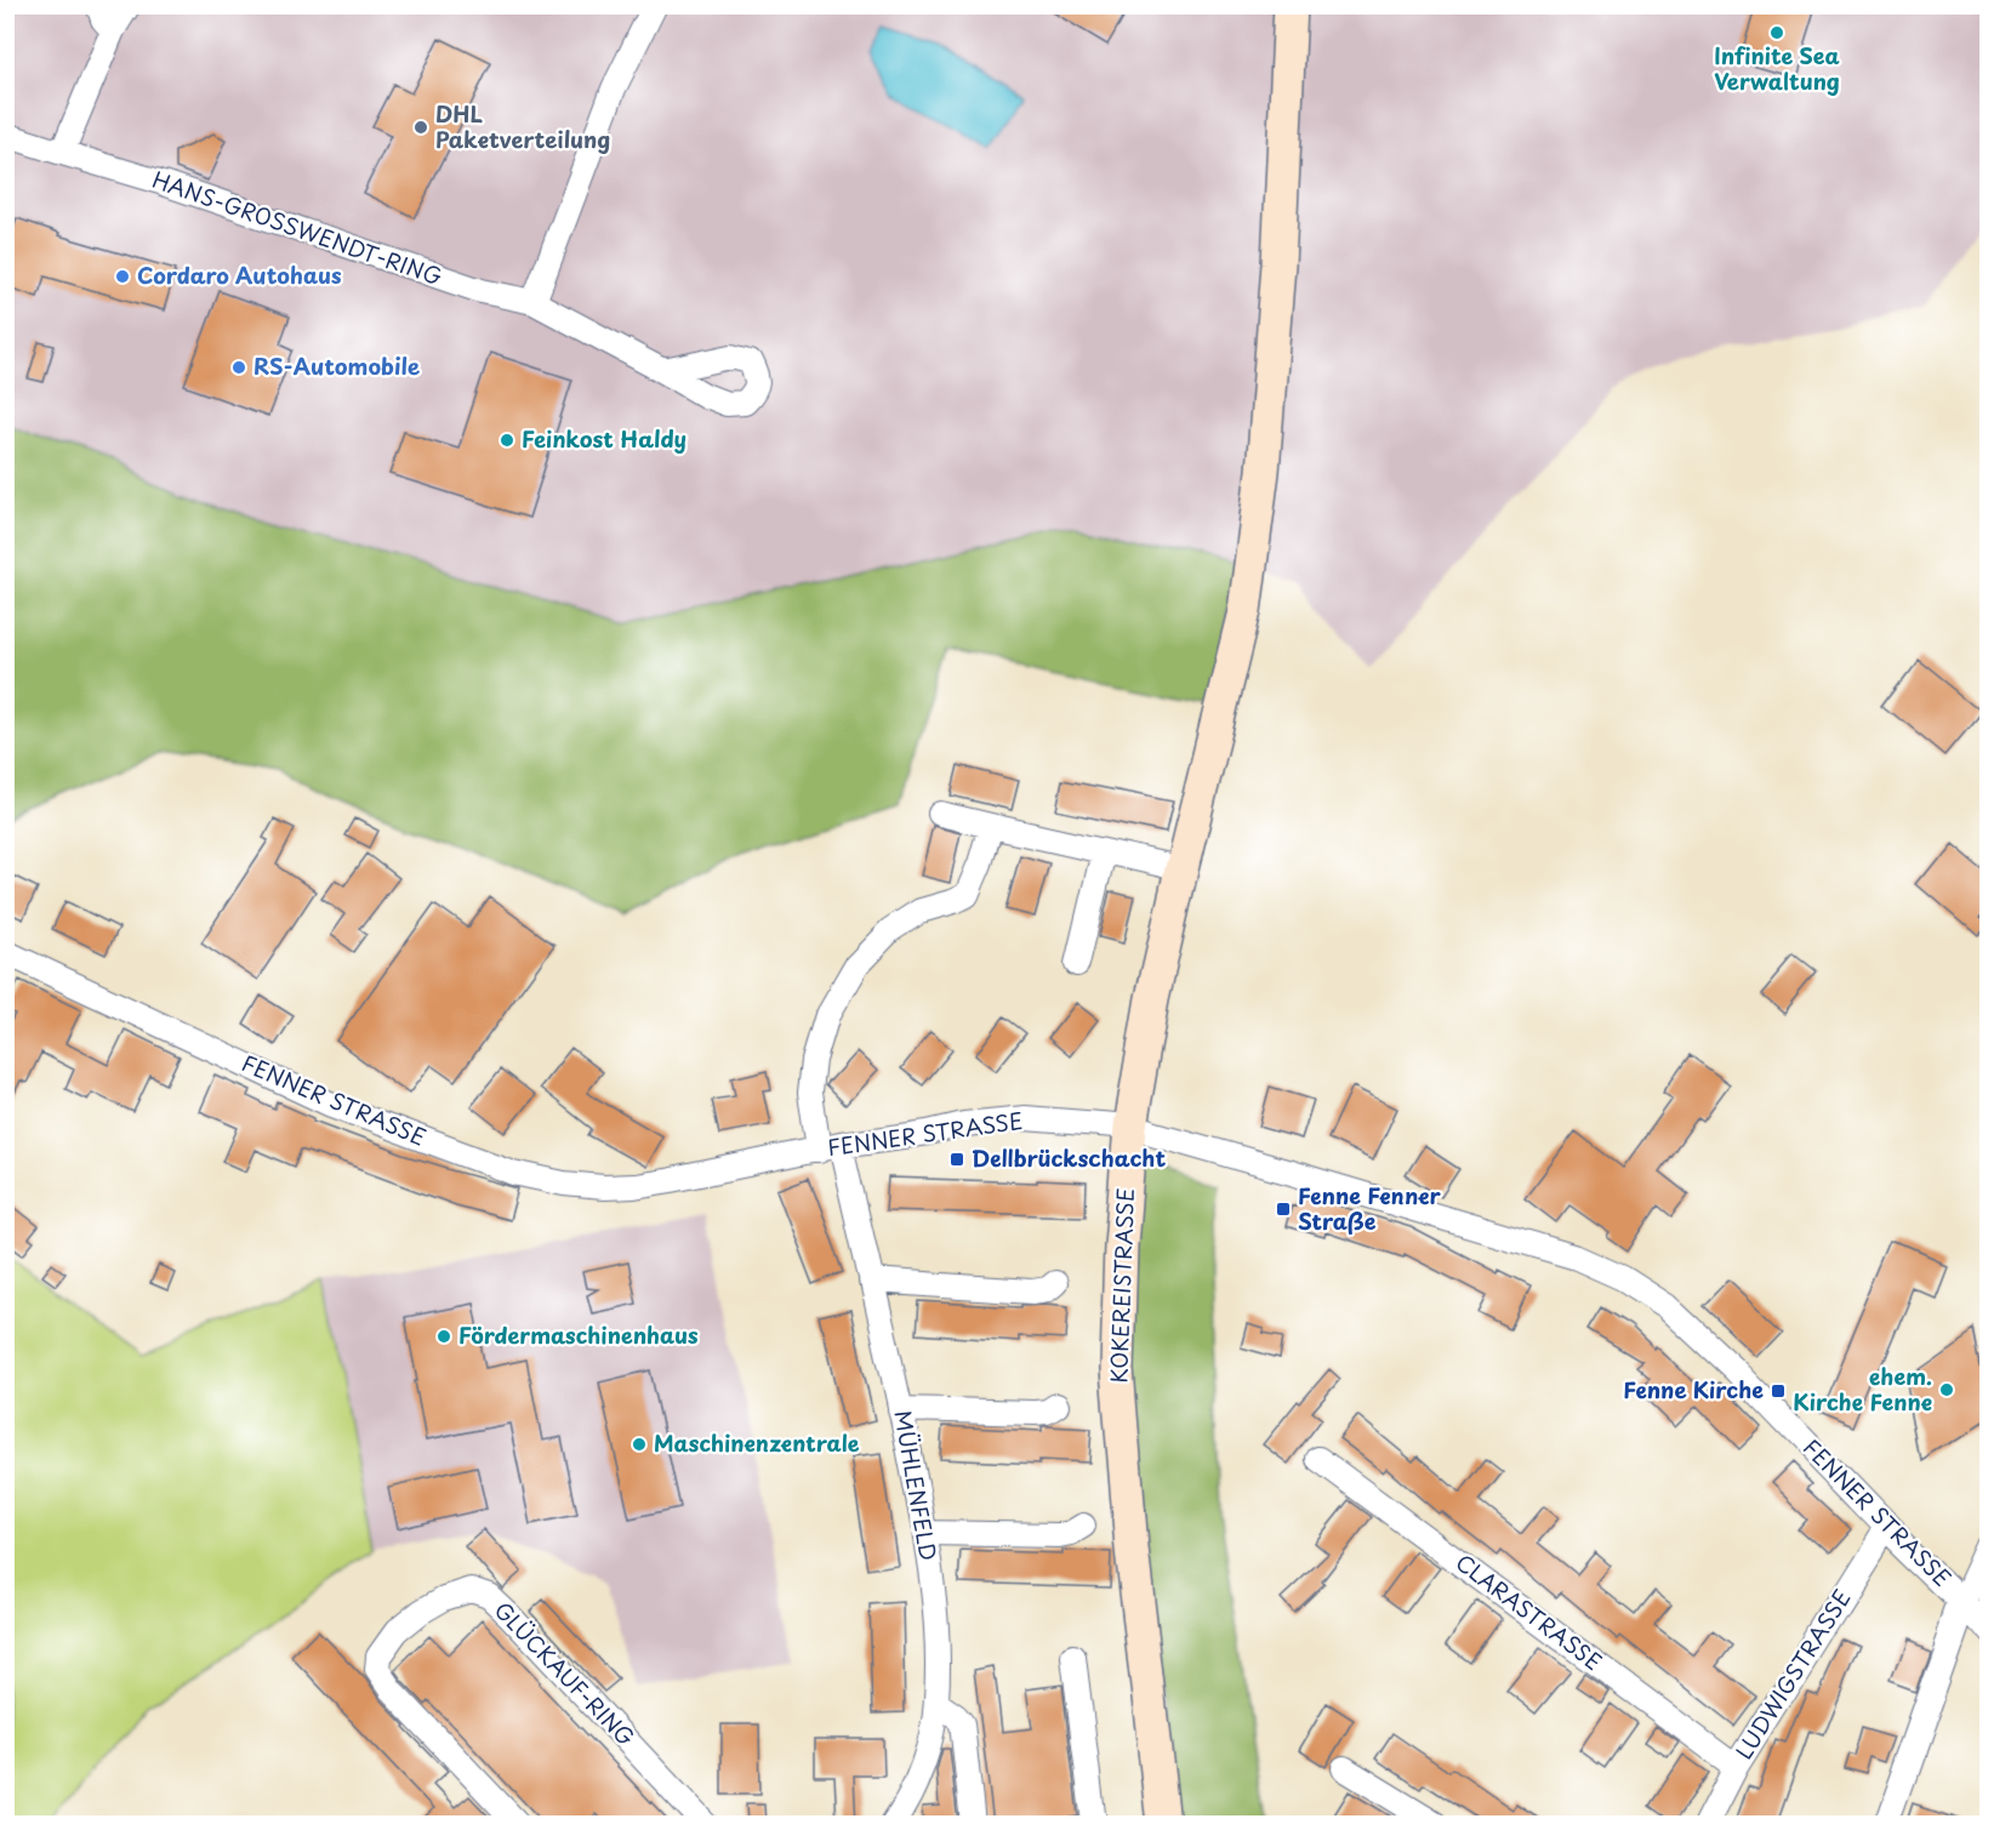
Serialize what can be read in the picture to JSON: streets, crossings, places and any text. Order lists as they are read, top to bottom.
{
  "streets": {
    "main road": ["KOKEREISTRASSE"],
    "street": [
      "HANS-GROSSWENDT-RING",
      "FENNER STRASSE",
      "MÜHLENFELD",
      "CLARASTRASSE",
      "GLÜCKAUF-RING",
      "LUDWIGSTRASSE"
    ]
  },
  "crossings": [
    ["FENNER STRASSE", "KOKEREISTRASSE"],
    ["FENNER STRASSE", "MÜHLENFELD"],
    ["FENNER STRASSE", "LUDWIGSTRASSE"],
    ["CLARASTRASSE", "LUDWIGSTRASSE"]
  ],
  "places": {
    "other": [
      "Infinite Sea Verwaltung",
      "DHL Paketverteilung",
      "Cordaro Autohaus",
      "RS-Automobile",
      "Feinkost Haldy",
      "Fördermaschinenhaus",
      "ehem. Kirche Fenne",
      "Maschinenzentrale"
    ],
    "transit": ["Dellbrückschacht", "Fenne Fenner Straße", "Fenne Kirche"]
  }
}
